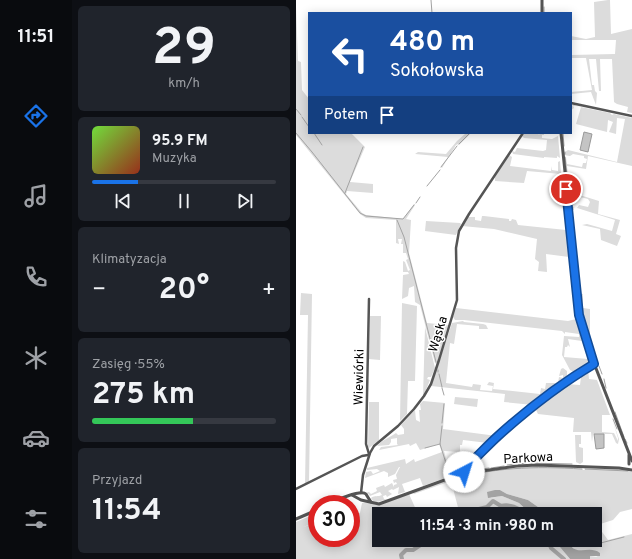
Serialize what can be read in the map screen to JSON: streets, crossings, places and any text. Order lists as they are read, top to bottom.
{
  "streets": {
    "street": ["Wąska", "Wiewiórki", "Parkowa"]
  },
  "crossings": [
    ["Wąska", "Wiewiórki"]
  ],
  "page": {
    "tabs": "11:51",
    "tile": [
      ["29", "km/h"],
      "Klimatyzacja",
      ["Zasięg · 55%", "275 km"],
      ["Przyjazd", "11:54"]
    ],
    "turn": ["480 m", "Sokołowska"],
    "then": "Potem",
    "song": ["95.9 FM", "Muzyka"],
    "heat": ["−", "20°", "+"],
    "limit": "30",
    "trip": "11:54 · 3 min · 980 m"
  }
}
